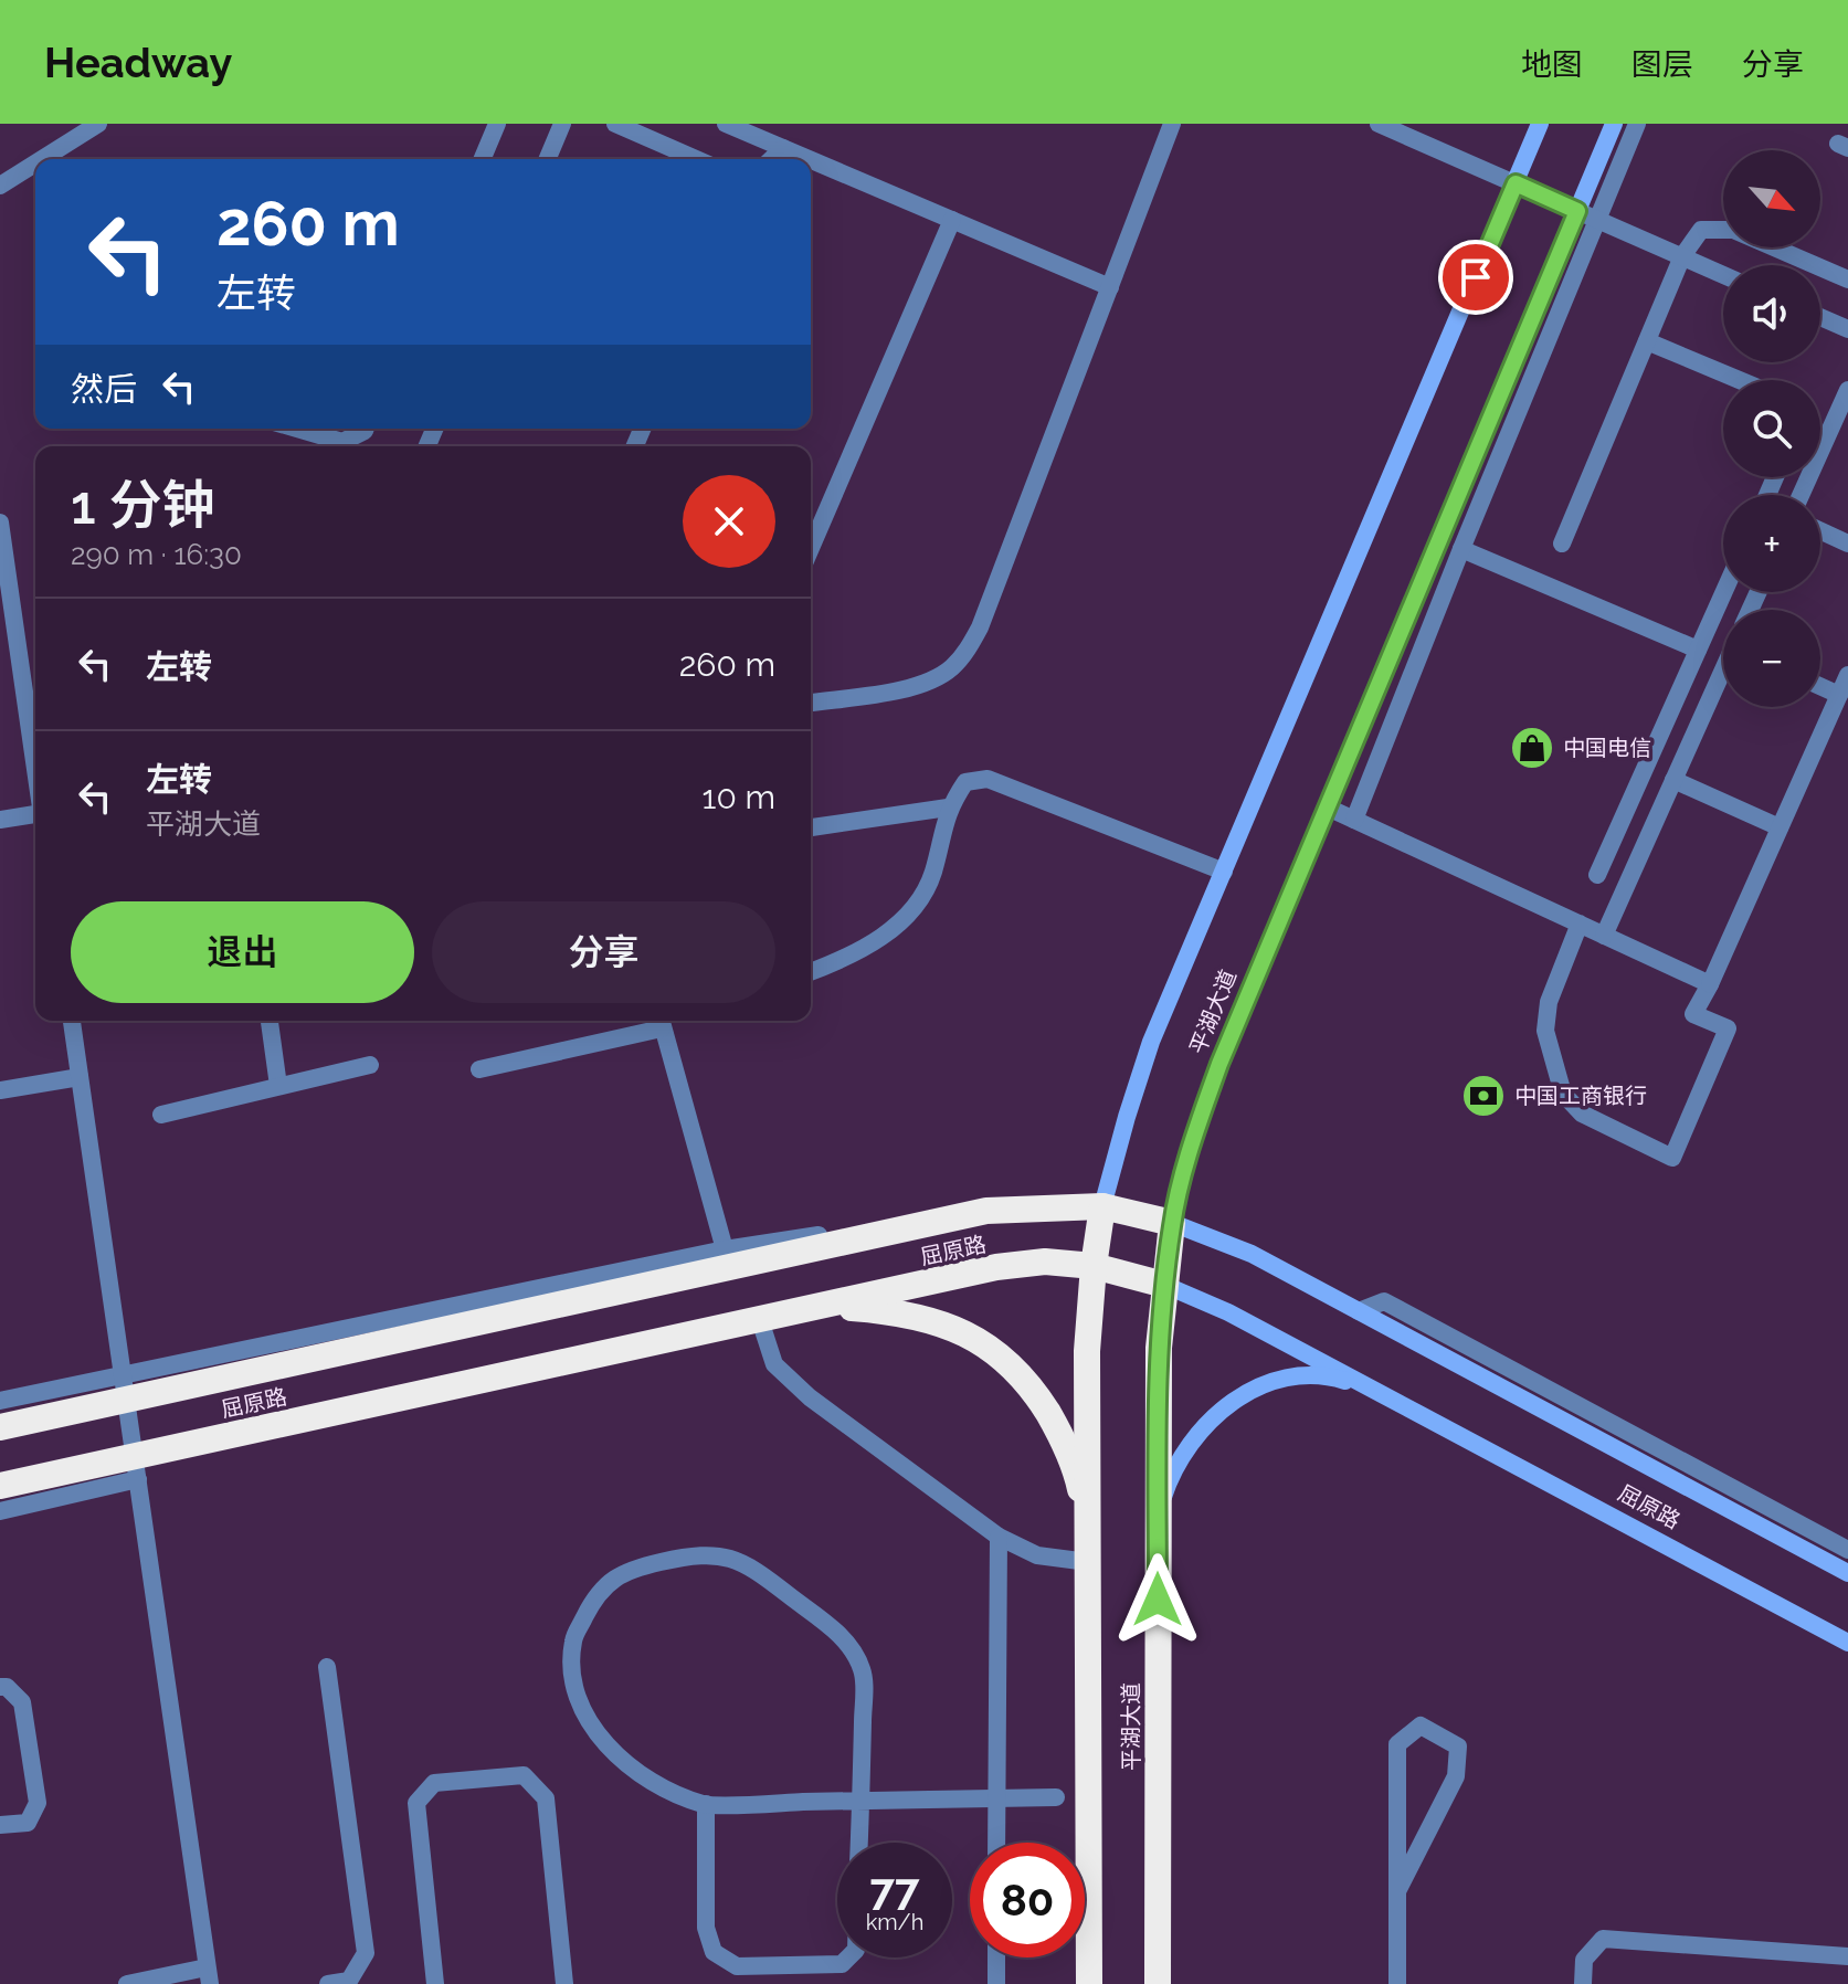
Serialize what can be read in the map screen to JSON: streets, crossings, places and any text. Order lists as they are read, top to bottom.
{
  "streets": {
    "highway": ["平湖大道", "屈原路"]
  },
  "crossings": [
    ["平湖大道", "屈原路"]
  ],
  "places": {
    "shop": ["中国电信"],
    "bank": ["中国工商银行"]
  },
  "north": "bottom right",
  "page": {
    "header": "Headway",
    "nav": ["地图", "图层", "分享"],
    "map_buttons": ["+", "−"],
    "turn": ["260 m", "左转"],
    "then": "然后",
    "heading": ["1 分钟", "290 m · 16:30"],
    "list": [
      {
        "name": "左转",
        "value": "260 m"
      },
      {
        "name": "左转",
        "note": "平湖大道",
        "value": "10 m"
      }
    ],
    "buttons": ["退出", "分享"],
    "speed": "77 km/h",
    "limit": "80"
  }
}
